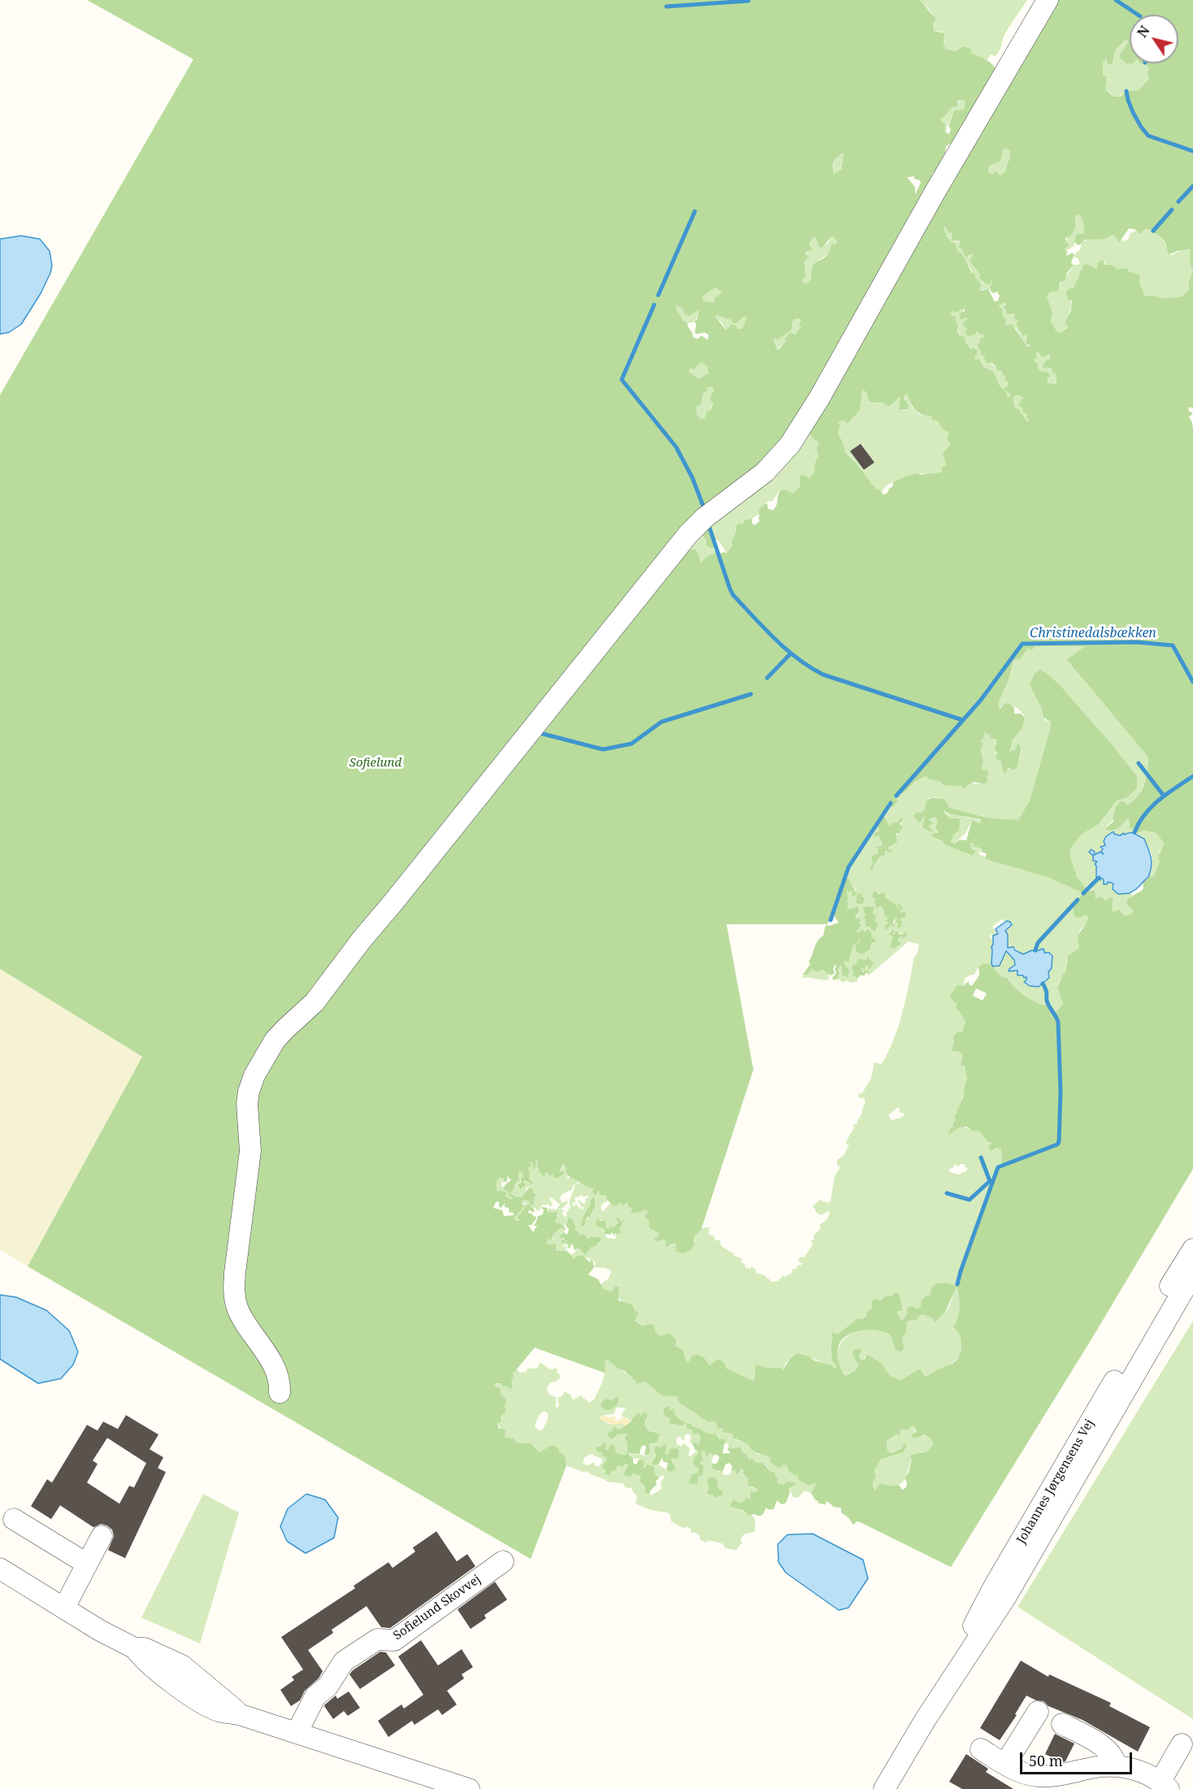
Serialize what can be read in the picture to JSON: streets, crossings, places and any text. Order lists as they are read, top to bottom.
{
  "streets": {
    "street": ["Johannes Jørgensens Vej", "Sofielund Skovvej"]
  },
  "water": ["Christinedalsbækken"],
  "parks": ["Sofielund"],
  "scale_bar": "50 m",
  "north": "top left"
}
